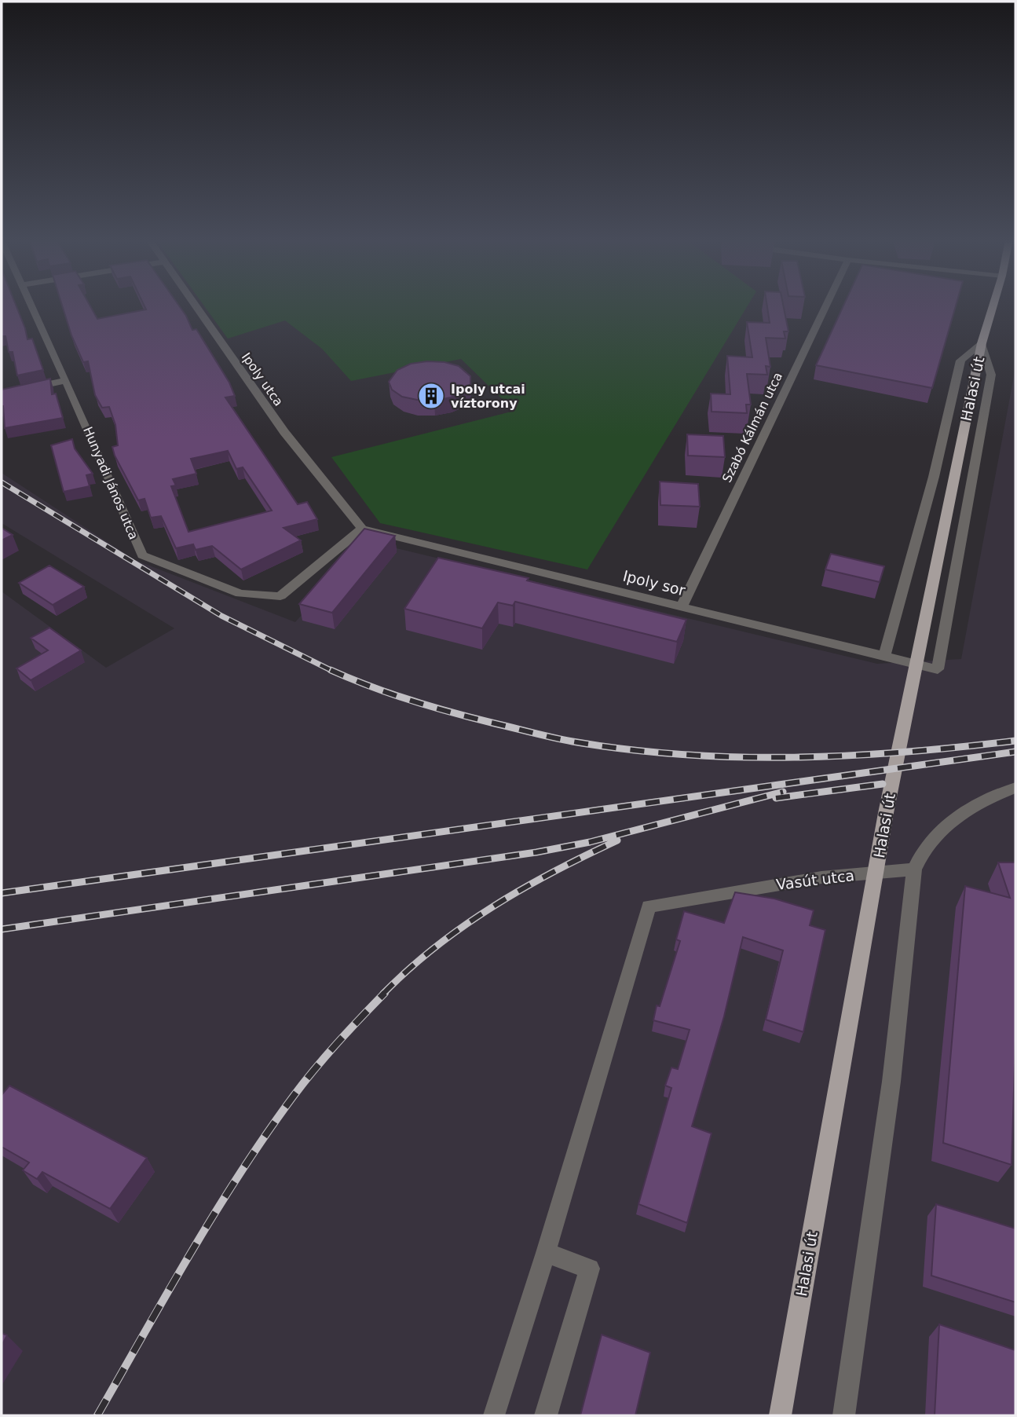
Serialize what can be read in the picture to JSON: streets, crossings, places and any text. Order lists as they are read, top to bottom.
{
  "streets": {
    "main road": ["Halasi út"],
    "street": [
      "Ipoly utca",
      "Szabó Kálmán utca",
      "Hunyadi János utca",
      "Ipoly sor",
      "Vasút utca"
    ]
  },
  "crossings": [
    ["Ipoly utca", "Hunyadi János utca"],
    ["Ipoly utca", "Ipoly sor"],
    ["Halasi út", "Ipoly sor"],
    ["Szabó Kálmán utca", "Ipoly sor"],
    ["Hunyadi János utca", "Ipoly sor"]
  ],
  "places": {
    "building": ["Ipoly utcai víztorony"]
  }
}
